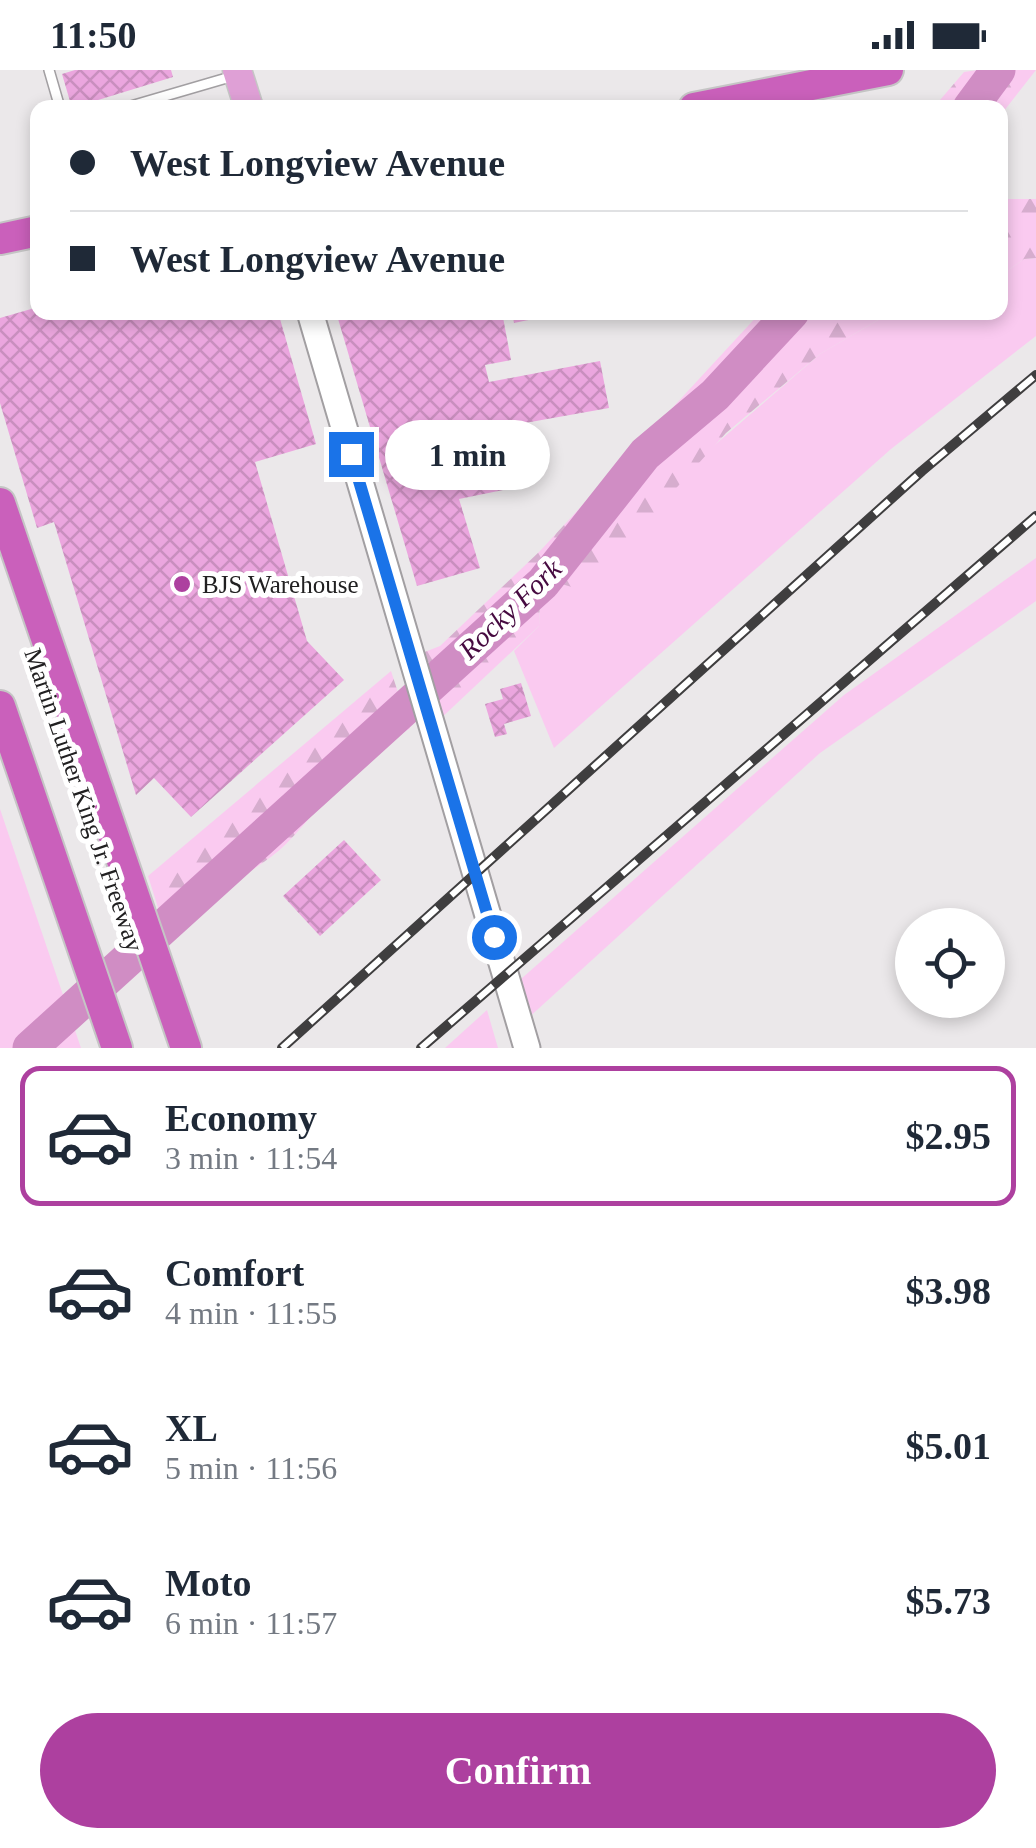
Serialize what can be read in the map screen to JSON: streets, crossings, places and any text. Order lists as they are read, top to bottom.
{
  "streets": {
    "highway": ["Martin Luther King Jr. Freeway"]
  },
  "water": ["Rocky Fork"],
  "places": ["BJS Warehouse"],
  "page": {
    "status": "11:50",
    "banner": ["West Longview Avenue", "West Longview Avenue"],
    "bubble": "1 min",
    "list": [
      {
        "name": "Economy",
        "note": "3 min · 11:54",
        "value": "$2.95"
      },
      {
        "name": "Comfort",
        "note": "4 min · 11:55",
        "value": "$3.98"
      },
      {
        "name": "XL",
        "note": "5 min · 11:56",
        "value": "$5.01"
      },
      {
        "name": "Moto",
        "note": "6 min · 11:57",
        "value": "$5.73"
      }
    ],
    "buttons": "Confirm"
  }
}
